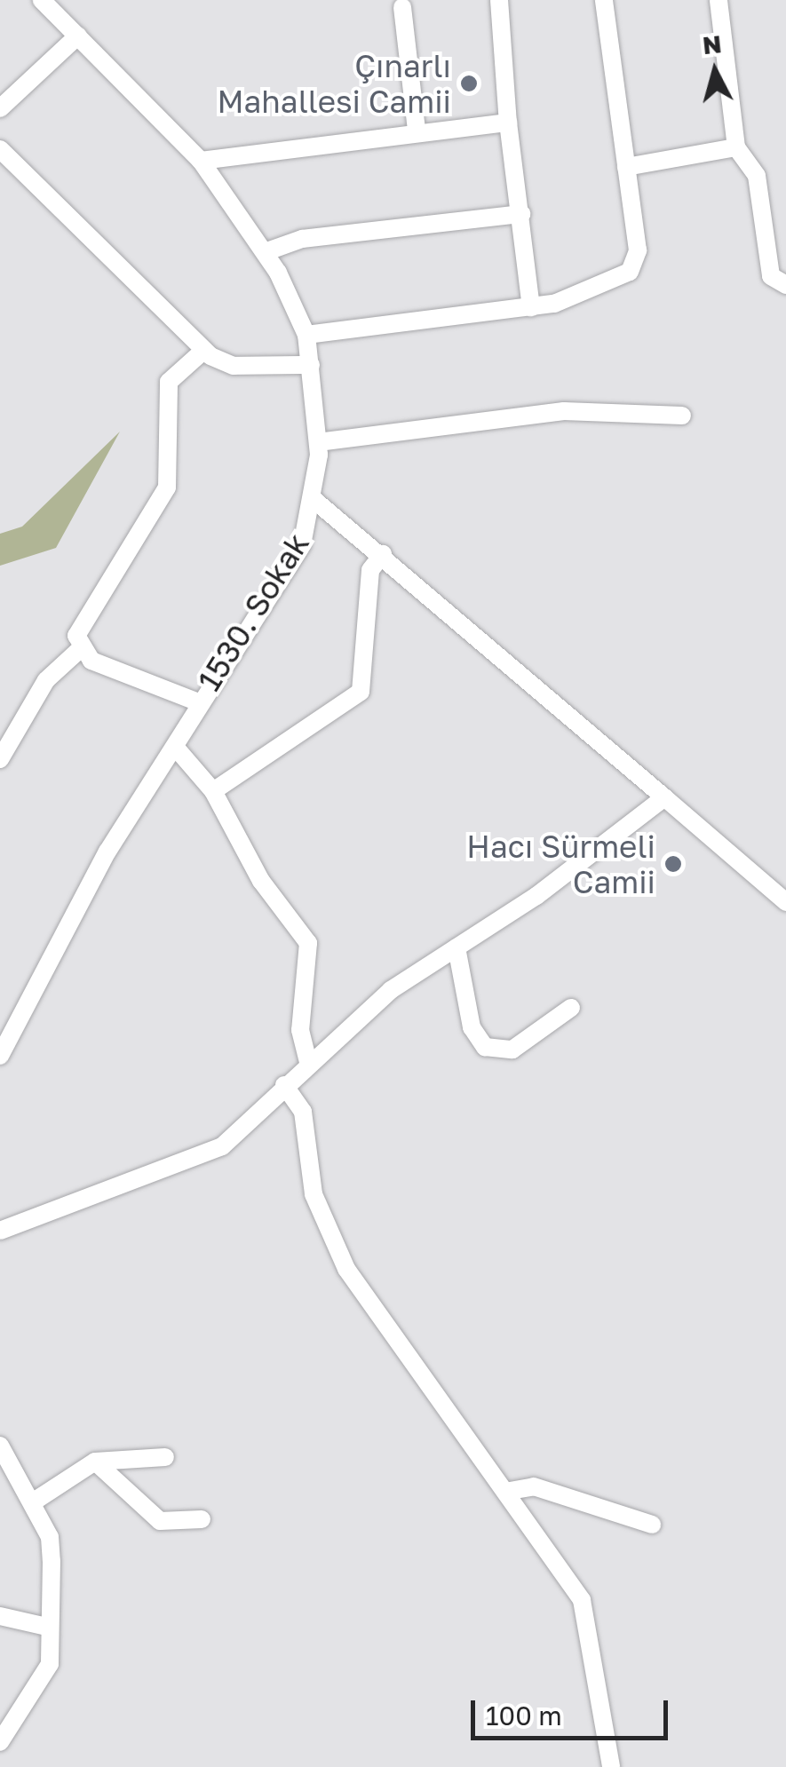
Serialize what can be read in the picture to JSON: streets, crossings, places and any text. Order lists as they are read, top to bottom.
{
  "streets": {
    "street": ["1530. Sokak"]
  },
  "places": ["Çınarlı Mahallesi Camii", "Hacı Sürmeli Camii"],
  "scale_bar": "100 m",
  "north": "top"
}
